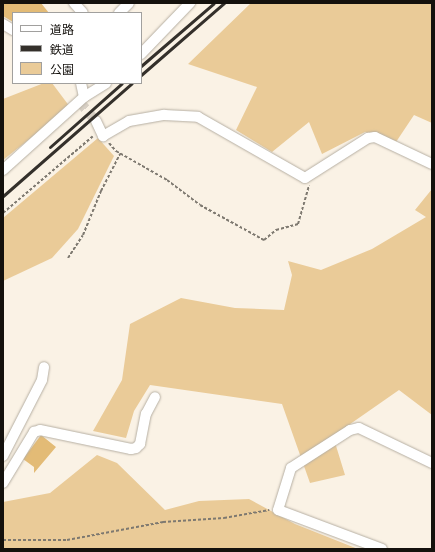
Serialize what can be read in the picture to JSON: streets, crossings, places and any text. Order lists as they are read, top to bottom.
{
  "legend": ["道路", "鉄道", "公園"]
}
